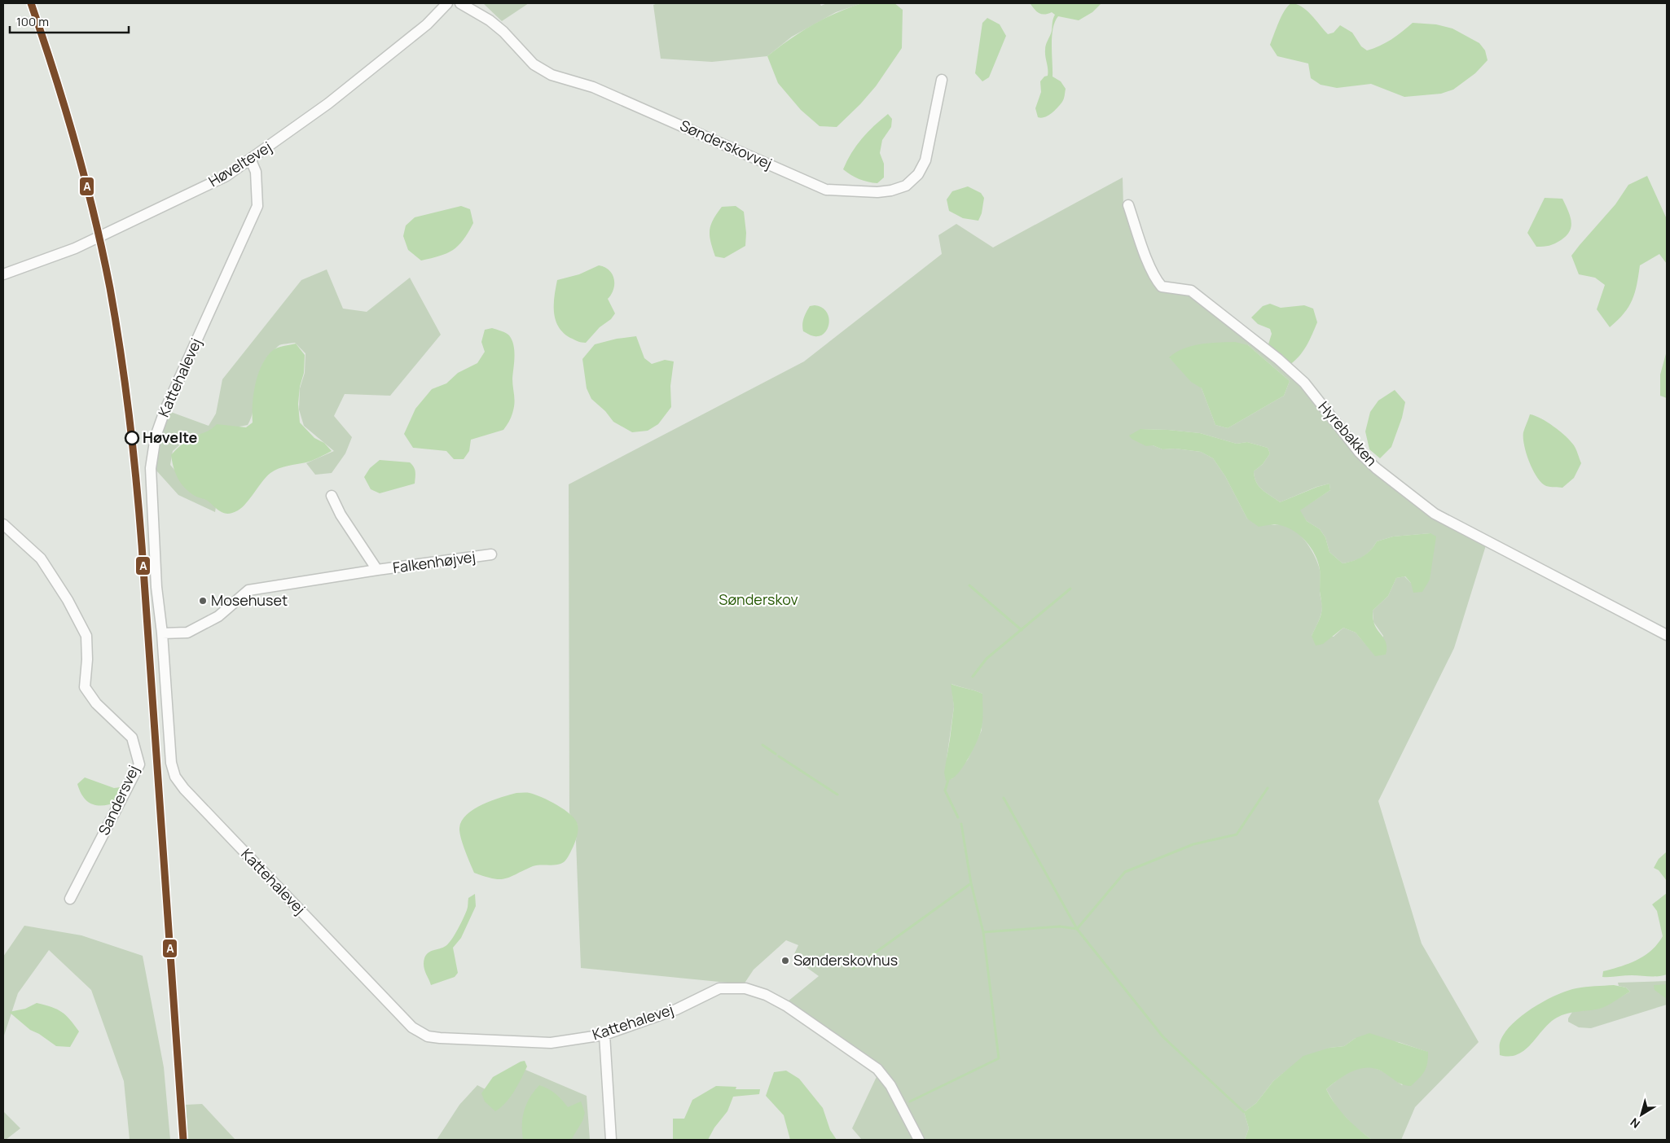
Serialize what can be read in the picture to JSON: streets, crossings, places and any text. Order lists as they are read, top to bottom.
{
  "streets": {
    "street": [
      "Sønderskovvej",
      "Høveltevej",
      "Kattehalevej",
      "Hyrebakken",
      "Falkenhøjvej",
      "Sandersvej"
    ]
  },
  "crossings": [
    ["Høveltevej", "Kattehalevej"],
    ["Kattehalevej", "Falkenhøjvej"]
  ],
  "parks": ["Sønderskov"],
  "places": ["Høvelte", "Mosehuset", "Sønderskovhus"],
  "lines": ["transit line A"],
  "scale_bar": "100 m",
  "north": "bottom left"
}
